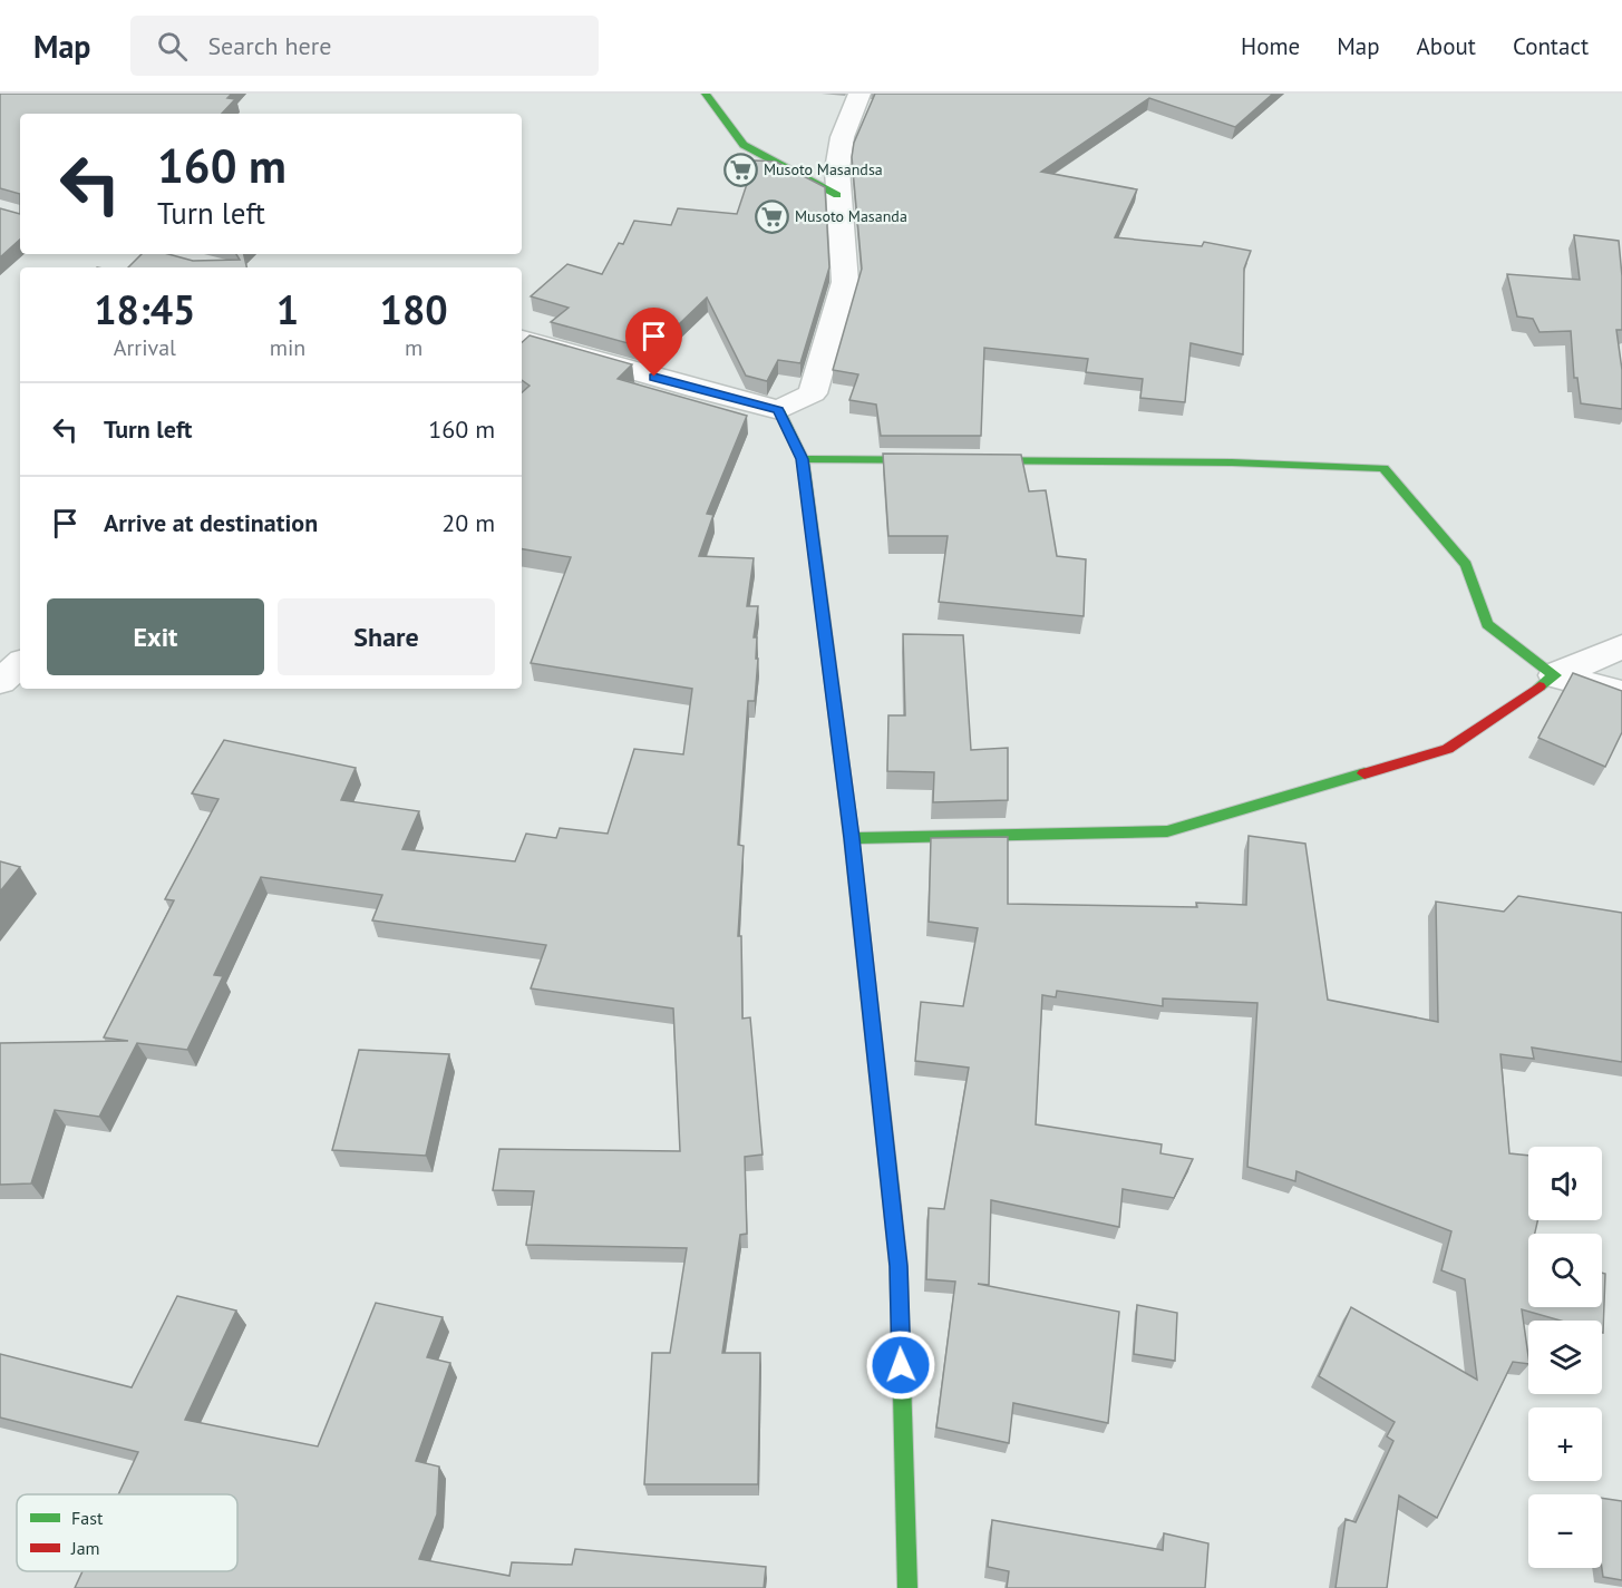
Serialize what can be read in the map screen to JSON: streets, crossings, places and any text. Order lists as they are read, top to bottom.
{
  "places": {
    "supermarket": ["Musoto Masandsa", "Musoto Masanda"]
  },
  "legend": ["Fast", "Jam"],
  "page": {
    "header": "Map",
    "search": "Search here",
    "nav": [
      "Home",
      "Map",
      "About",
      "Contact"
    ],
    "turn": ["160 m", "Turn left"],
    "eta": [
      "18:45",
      "Arrival",
      "1",
      "min",
      "180",
      "m"
    ],
    "list": [
      {
        "name": "Turn left",
        "value": "160 m"
      },
      {
        "name": "Arrive at destination",
        "value": "20 m"
      }
    ],
    "buttons": ["Exit", "Share"],
    "map_buttons": ["+", "−"]
  }
}
